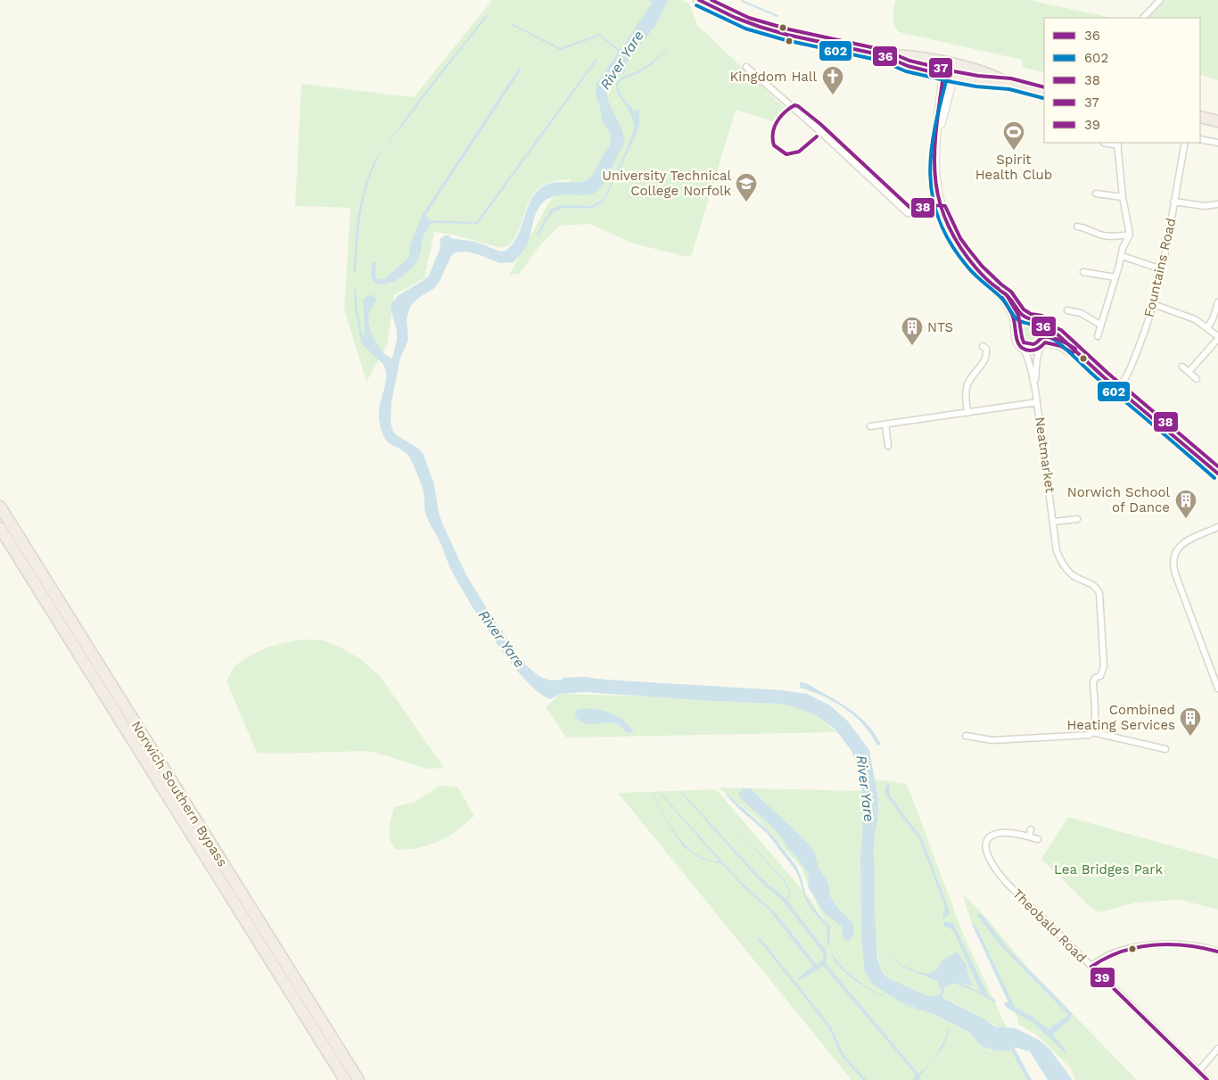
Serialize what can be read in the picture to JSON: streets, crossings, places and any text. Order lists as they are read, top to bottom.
{
  "streets": {
    "highway": ["Norwich Southern Bypass"],
    "street": ["Fountains Road", "Neatmarket", "Theobald Road"]
  },
  "water": ["River Yare"],
  "parks": ["Lea Bridges Park"],
  "places": {
    "church": ["Kingdom Hall"],
    "sports": ["Spirit Health Club"],
    "school or university": ["University Technical College Norfolk"],
    "building": ["NTS", "Norwich School of Dance", "Combined Heating Services"]
  },
  "lines": [
    "transit line 36",
    "transit line 37",
    "transit line 602",
    "transit line 38",
    "transit line 39"
  ],
  "legend": [
    "36",
    "602",
    "38",
    "37",
    "39"
  ]
}
